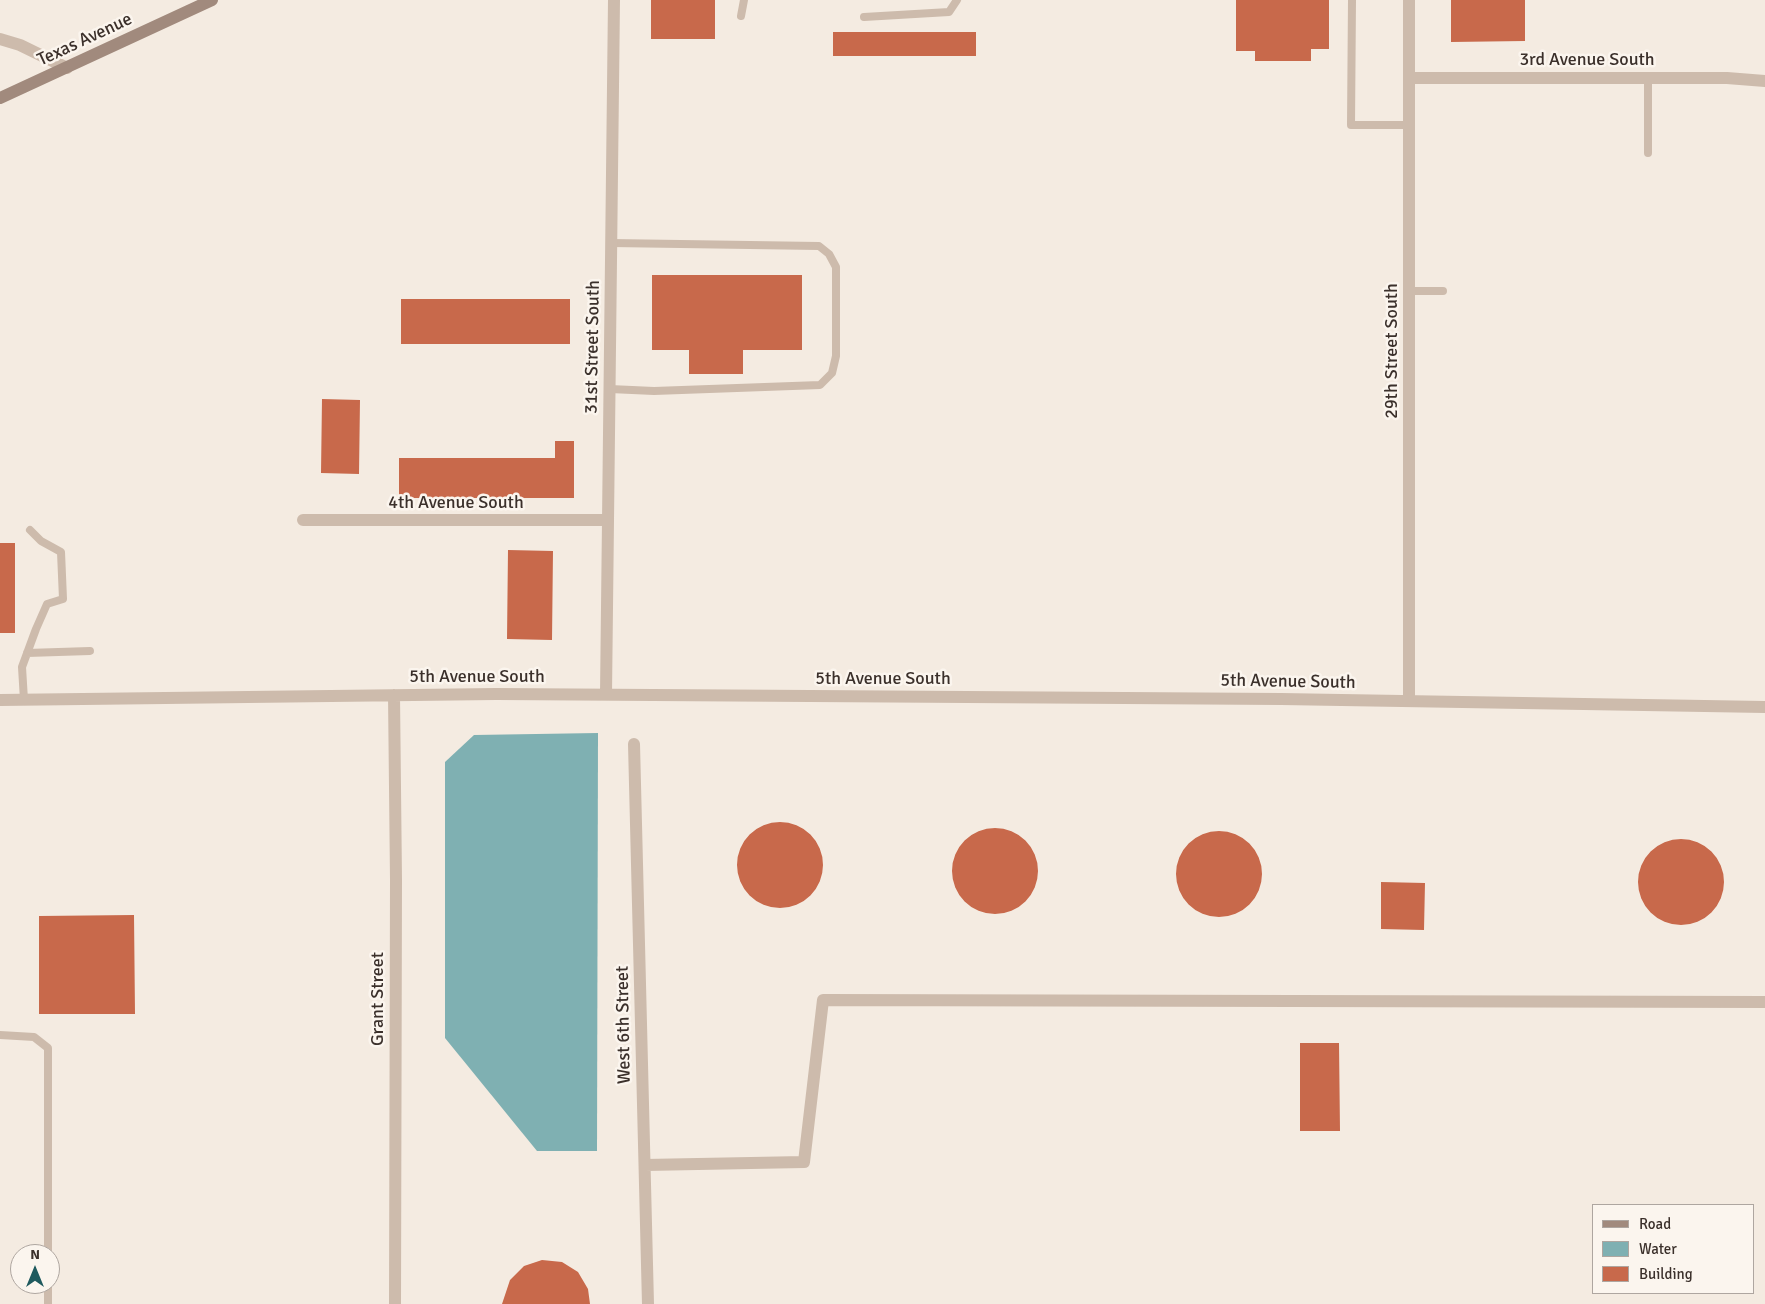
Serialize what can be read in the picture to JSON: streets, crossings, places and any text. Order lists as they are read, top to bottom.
{
  "streets": {
    "main road": ["Texas Avenue"],
    "street": [
      "3rd Avenue South",
      "31st Street South",
      "29th Street South",
      "4th Avenue South",
      "5th Avenue South",
      "Grant Street",
      "West 6th Street"
    ]
  },
  "crossings": [
    ["3rd Avenue South", "29th Street South"],
    ["31st Street South", "4th Avenue South"],
    ["31st Street South", "5th Avenue South"],
    ["29th Street South", "5th Avenue South"],
    ["5th Avenue South", "Grant Street"]
  ],
  "legend": ["Road", "Water", "Building"],
  "north": "top"
}
